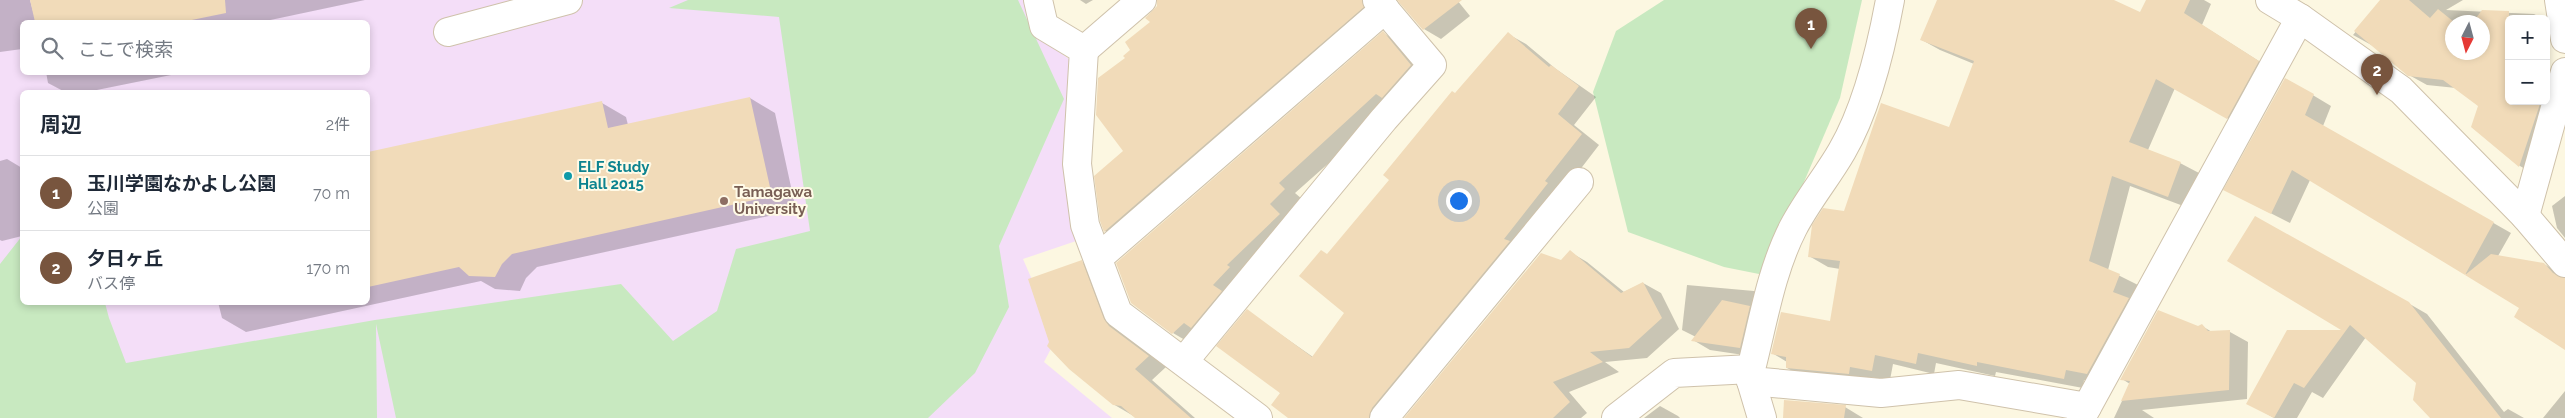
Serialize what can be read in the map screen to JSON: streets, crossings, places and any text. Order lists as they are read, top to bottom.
{
  "places": ["ELF Study Hall 2015", "Tamagawa University"],
  "north": "bottom",
  "page": {
    "pins": ["1", "2"],
    "map_buttons": ["+", "−"],
    "search": "ここで検索",
    "heading": ["周辺", "2件"],
    "list": [
      {
        "mark": "1",
        "name": "玉川学園なかよし公園",
        "note": "公園",
        "value": "70 m"
      },
      {
        "mark": "2",
        "name": "夕日ヶ丘",
        "note": "バス停",
        "value": "170 m"
      }
    ]
  }
}
